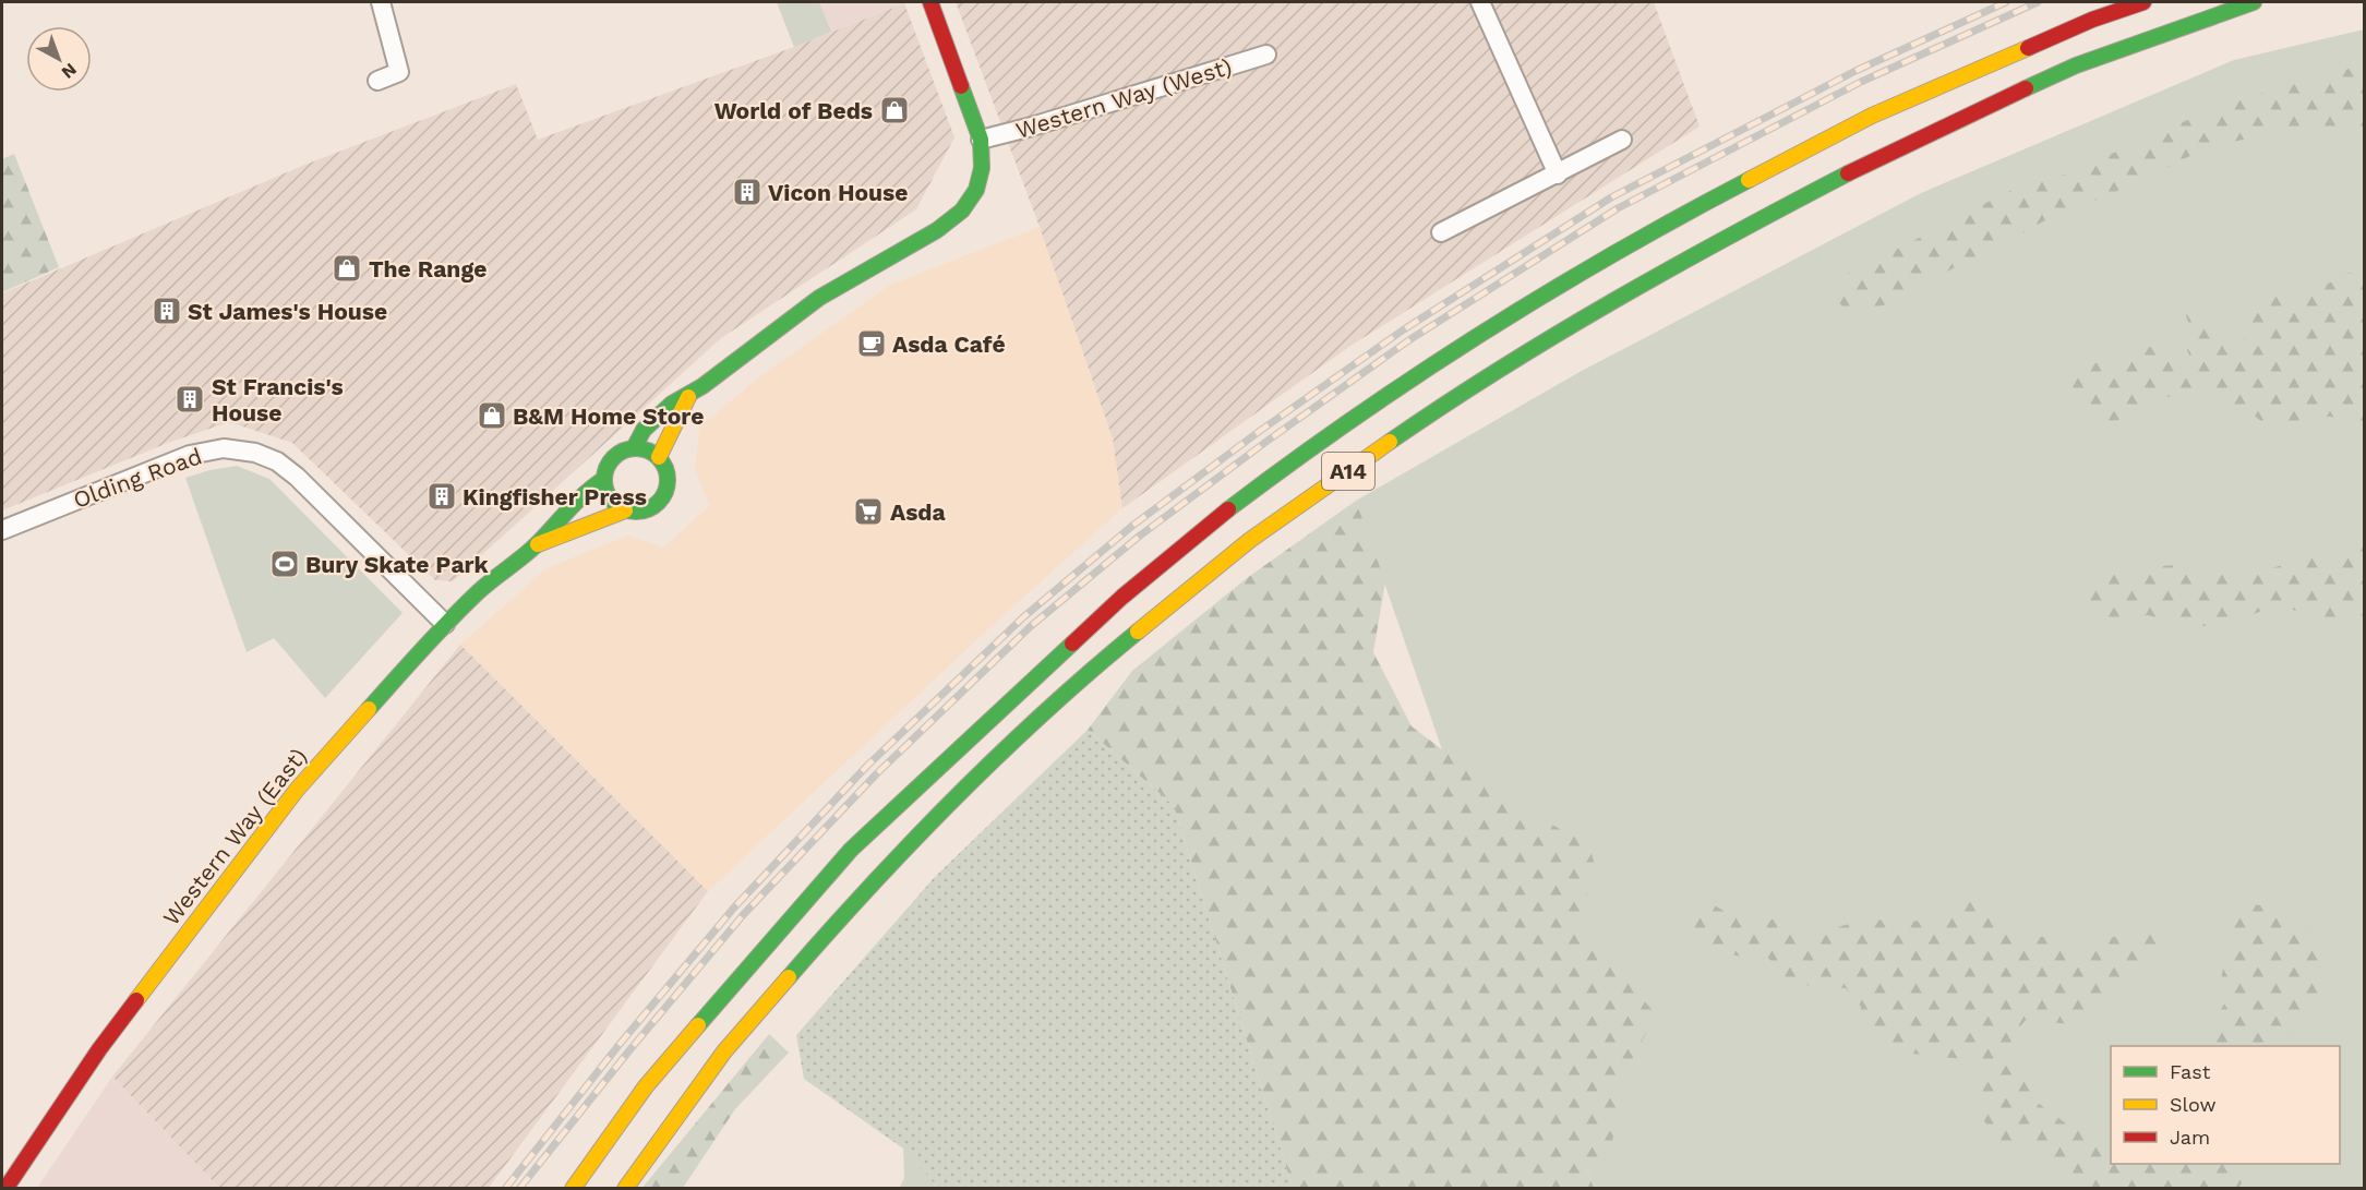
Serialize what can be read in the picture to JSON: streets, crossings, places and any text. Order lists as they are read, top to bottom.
{
  "streets": {
    "main road": ["A14", "Western Way (East)"],
    "street": ["Western Way (West)", "Olding Road"]
  },
  "crossings": [
    ["Olding Road", "Western Way (East)"]
  ],
  "places": {
    "shop": ["World of Beds", "The Range", "B&M Home Store"],
    "building": [
      "Vicon House",
      "St James's House",
      "St Francis's House",
      "Kingfisher Press"
    ],
    "cafe": ["Asda Café"],
    "supermarket": ["Asda"],
    "sports": ["Bury Skate Park"]
  },
  "legend": ["Fast", "Slow", "Jam"],
  "north": "bottom right"
}
